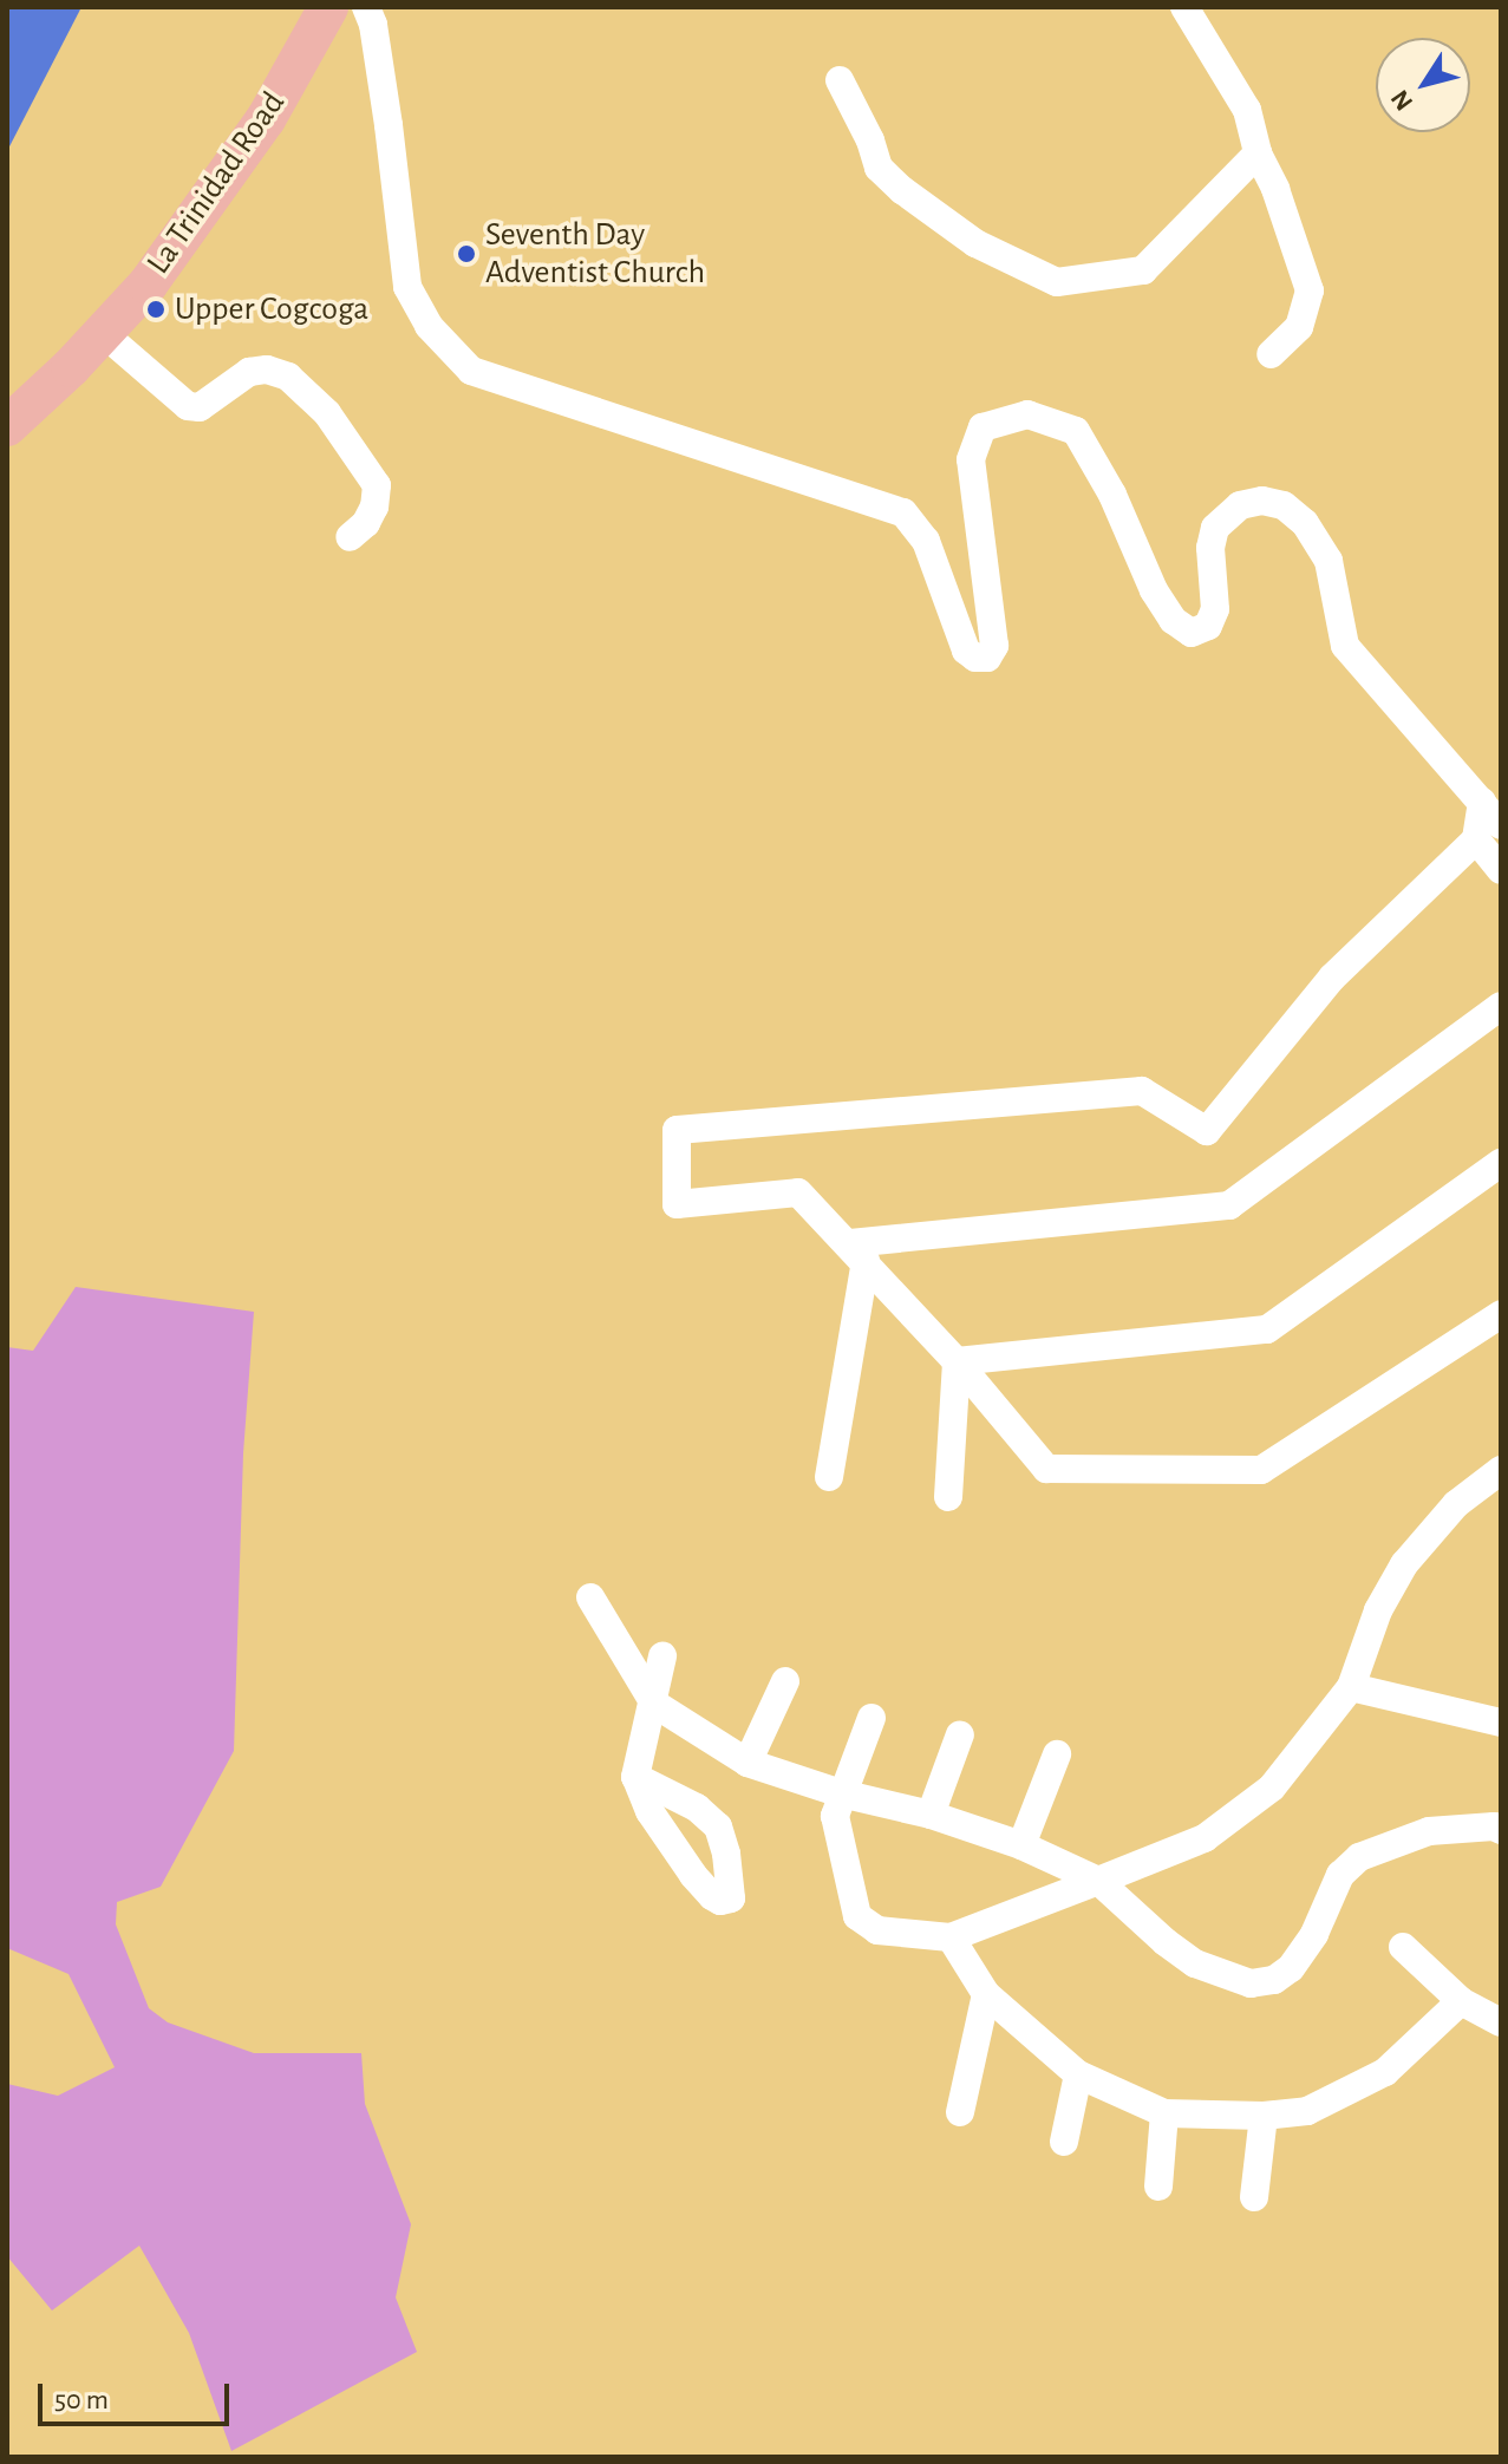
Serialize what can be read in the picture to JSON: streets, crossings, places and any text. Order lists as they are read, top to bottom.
{
  "streets": {
    "highway": ["La Trinidad Road"]
  },
  "places": ["Seventh Day Adventist Church", "Upper Cogcoga"],
  "scale_bar": "50 m",
  "north": "bottom left"
}
